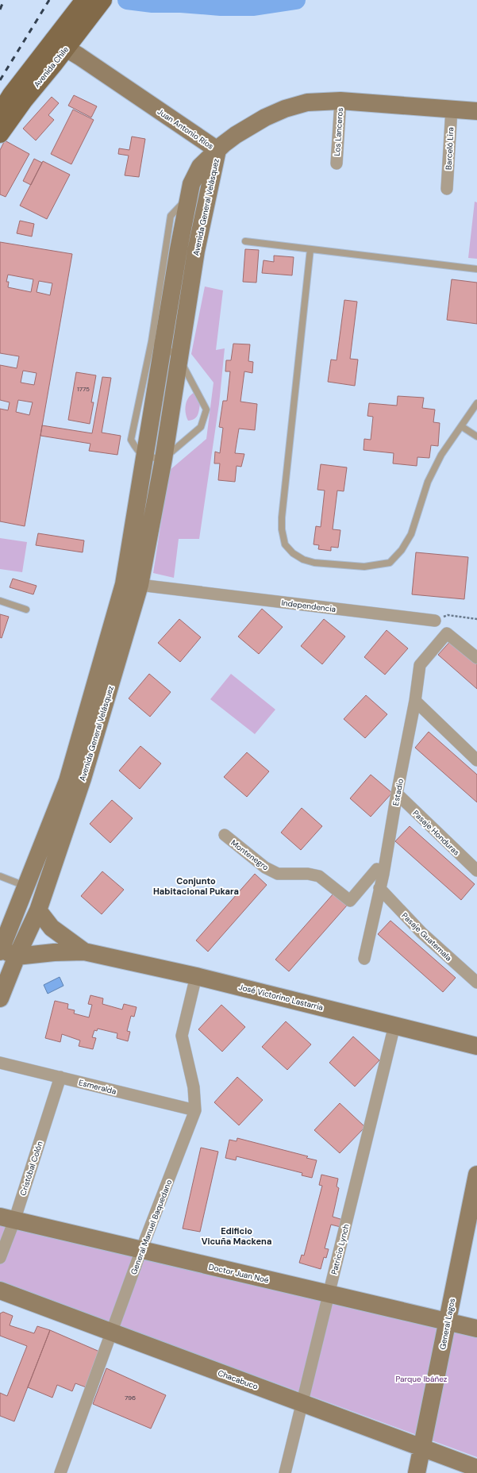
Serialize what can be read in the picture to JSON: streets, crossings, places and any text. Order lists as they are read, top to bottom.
{
  "streets": {
    "main road": [
      "Avenida Chile",
      "Juan Antonio Ríos",
      "Avenida General Velásquez",
      "José Victorino Lastarria",
      "Doctor Juan Noé",
      "General Lagos",
      "Chacabuco"
    ],
    "street": [
      "Los Lanceros",
      "Barceló Lira",
      "Independencia",
      "Estadio",
      "Pasaje Honduras",
      "Montenegro",
      "Pasaje Guatemala",
      "Esmeralda",
      "Cristóbal Colón",
      "General Manuel Baquedano",
      "Patricio Lynch"
    ]
  },
  "crossings": [
    ["Avenida Chile", "Juan Antonio Ríos"],
    ["Juan Antonio Ríos", "Los Lanceros"],
    ["Juan Antonio Ríos", "Barceló Lira"],
    ["Juan Antonio Ríos", "Avenida General Velásquez"],
    ["Avenida General Velásquez", "Independencia"],
    ["Avenida General Velásquez", "José Victorino Lastarria"],
    ["Estadio", "Pasaje Honduras"],
    ["Estadio", "Montenegro"],
    ["Estadio", "Pasaje Guatemala"],
    ["José Victorino Lastarria", "General Manuel Baquedano"],
    ["José Victorino Lastarria", "Patricio Lynch"],
    ["Esmeralda", "Cristóbal Colón"],
    ["Esmeralda", "General Manuel Baquedano"],
    ["Cristóbal Colón", "Doctor Juan Noé"],
    ["General Manuel Baquedano", "Doctor Juan Noé"],
    ["General Manuel Baquedano", "Chacabuco"],
    ["Patricio Lynch", "Doctor Juan Noé"],
    ["Patricio Lynch", "Chacabuco"],
    ["Doctor Juan Noé", "General Lagos"],
    ["General Lagos", "Chacabuco"]
  ],
  "districts": ["Conjunto Habitacional Pukara", "Edificio Vicuña Mackena"],
  "parks": ["Parque Ibáñez"],
  "house_numbers": ["1775", "796"]
}
